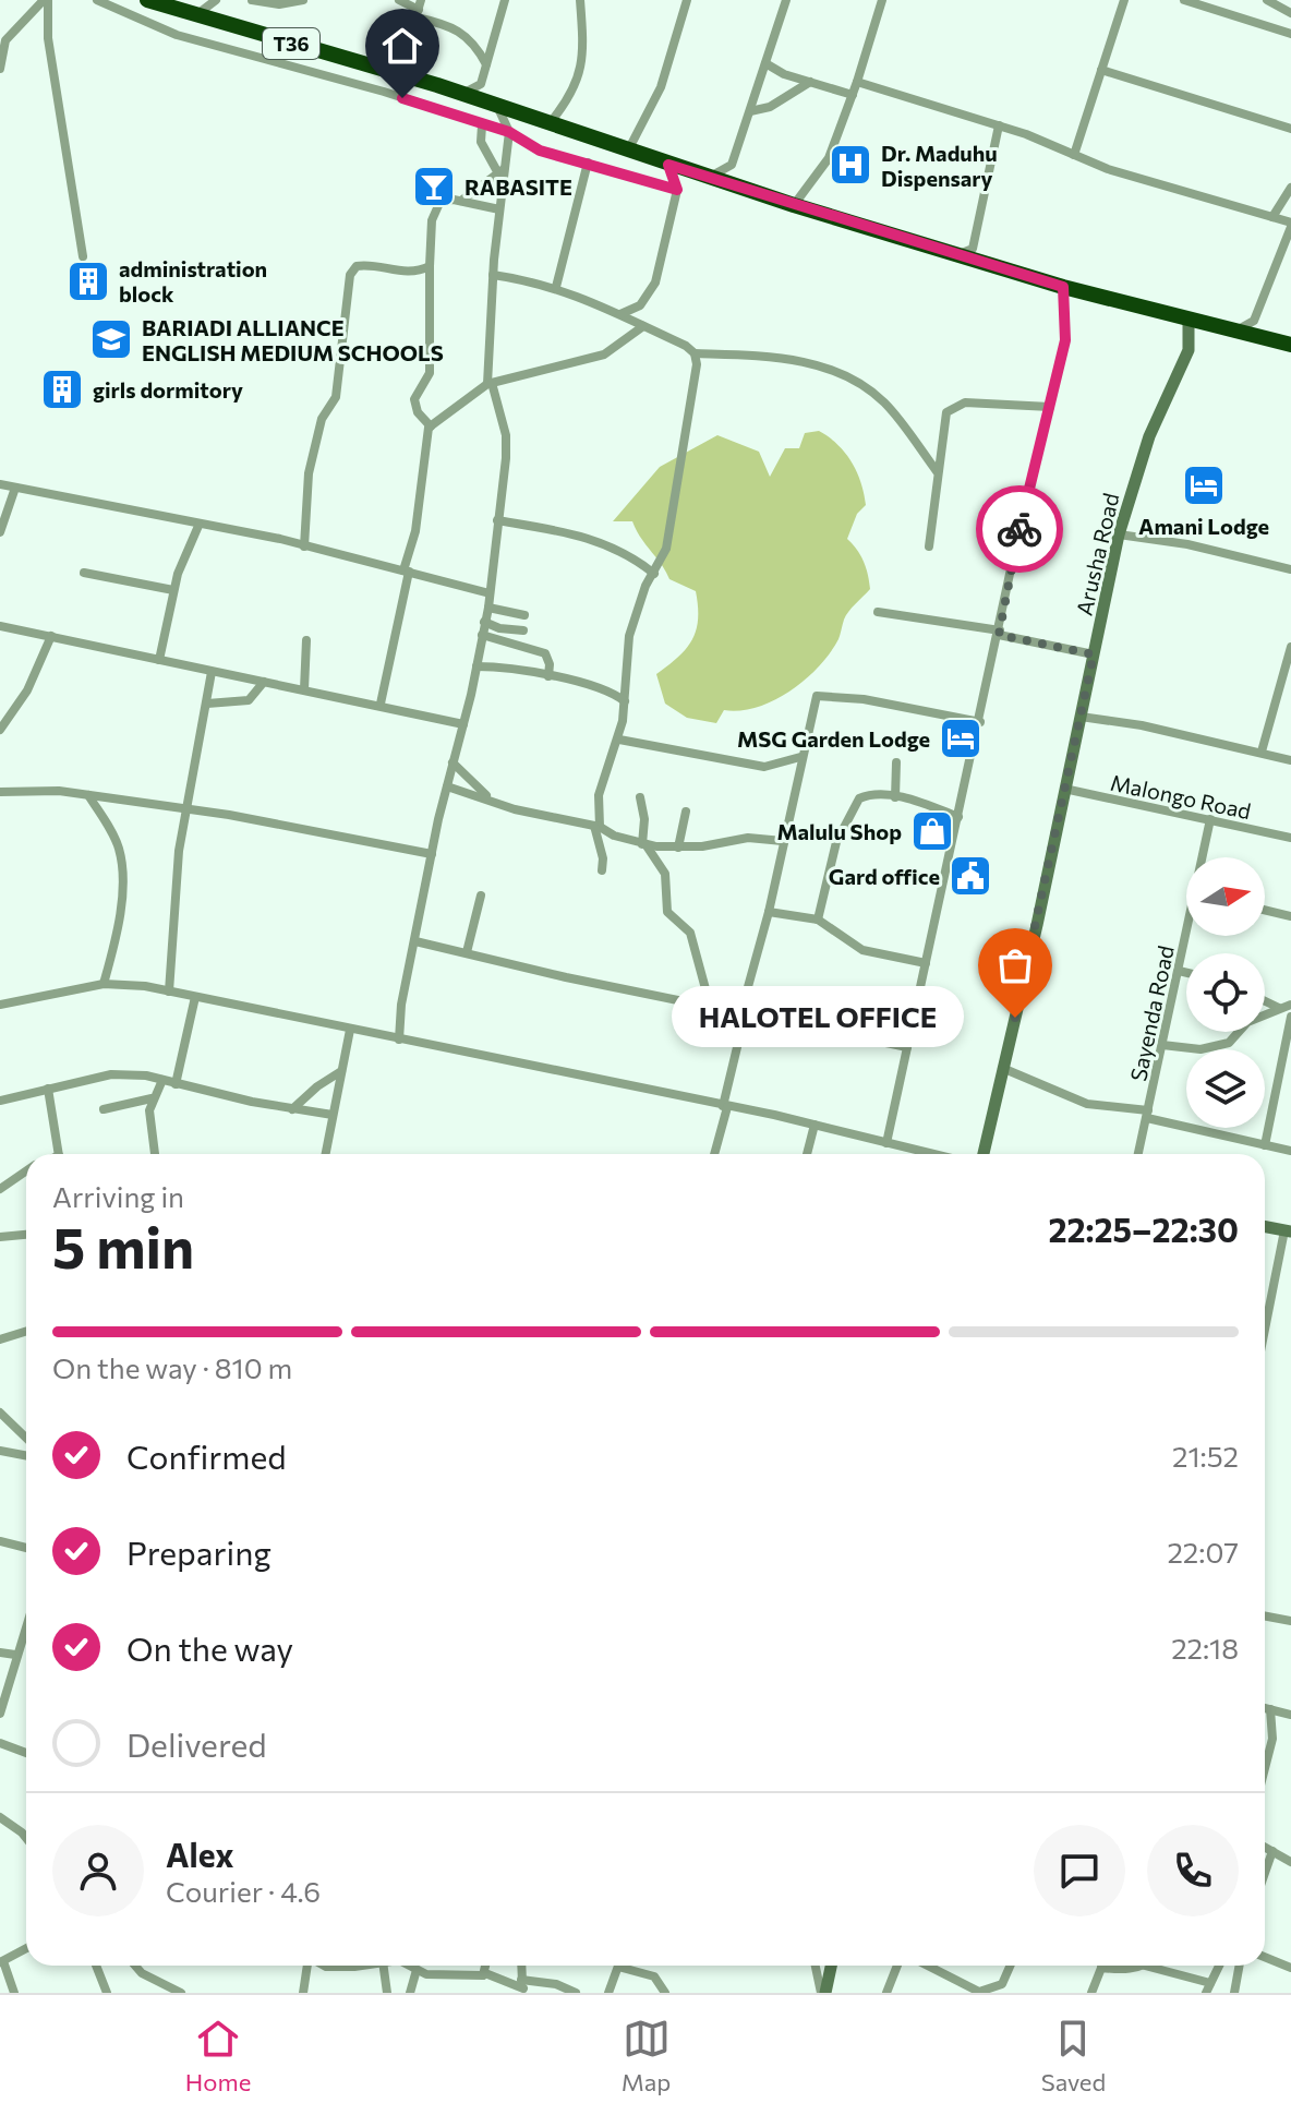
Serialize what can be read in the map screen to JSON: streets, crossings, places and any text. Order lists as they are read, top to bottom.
{
  "streets": {
    "highway": ["T36"],
    "main road": ["Arusha Road"],
    "street": ["Malongo Road", "Sayenda Road"]
  },
  "crossings": [
    ["T36", "Arusha Road"],
    ["Arusha Road", "Malongo Road"],
    ["Malongo Road", "Sayenda Road"]
  ],
  "places": {
    "hospital": ["Dr. Maduhu Dispensary"],
    "bar": ["RABASITE"],
    "building": ["administration block", "girls dormitory"],
    "school or university": ["BARIADI ALLIANCE ENGLISH MEDIUM SCHOOLS"],
    "hotel": ["Amani Lodge", "MSG Garden Lodge"],
    "shop": ["Malulu Shop"],
    "public building": ["Gard office"],
    "other": ["HALOTEL OFFICE"]
  },
  "north": "right",
  "page": {
    "bubble": "HALOTEL OFFICE",
    "heading": ["5 min", "Arriving in", "22:25–22:30"],
    "panel": ["Alex", "Courier · 4.6"],
    "bar": "On the way · 810 m",
    "list": [
      ["Confirmed", "21:52"],
      ["Preparing", "22:07"],
      ["On the way", "22:18"],
      "Delivered"
    ],
    "tabs": ["Home", "Map", "Saved"]
  }
}
